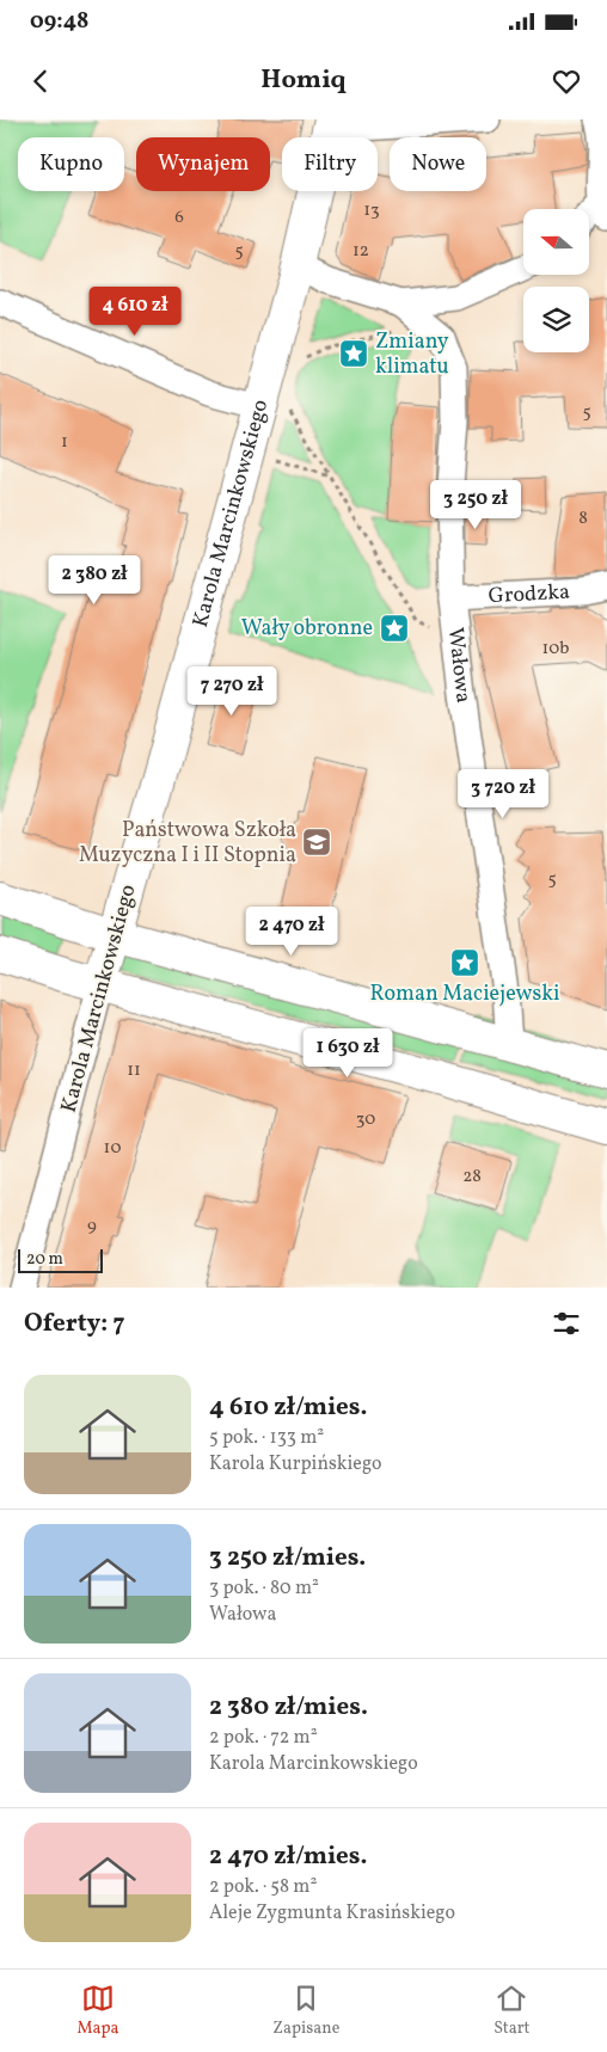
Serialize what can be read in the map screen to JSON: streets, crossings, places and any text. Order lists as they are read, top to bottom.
{
  "streets": {
    "street": ["Karola Marcinkowskiego", "Grodzka", "Wałowa"]
  },
  "crossings": [
    ["Karola Marcinkowskiego", "Wałowa"],
    ["Grodzka", "Wałowa"]
  ],
  "places": {
    "place": ["Zmiany klimatu", "Wały obronne", "Roman Maciejewski"],
    "school or university": ["Państwowa Szkoła Muzyczna I i II Stopnia"]
  },
  "house_numbers": [
    "13",
    "6",
    "5",
    "12",
    "5",
    "1",
    "8",
    "10b",
    "5",
    "11",
    "30",
    "10",
    "28",
    "9"
  ],
  "scale_bar": "20 m",
  "north": "left",
  "page": {
    "status": "09:48",
    "header": "Homiq",
    "chip": [
      "Kupno",
      "Wynajem",
      "Filtry",
      "Nowe"
    ],
    "price": [
      "4 610 zł",
      "3 250 zł",
      "2 380 zł",
      "7 270 zł",
      "3 720 zł",
      "2 470 zł",
      "1 630 zł"
    ],
    "scale": "20 m",
    "heading": "Oferty: 7",
    "list": [
      {
        "name": "4 610 zł/mies.",
        "note": "5 pok. · 133 m² · Karola Kurpińskiego"
      },
      {
        "name": "3 250 zł/mies.",
        "note": "3 pok. · 80 m² · Wałowa"
      },
      {
        "name": "2 380 zł/mies.",
        "note": "2 pok. · 72 m² · Karola Marcinkowskiego"
      },
      {
        "name": "2 470 zł/mies.",
        "note": "2 pok. · 58 m² · Aleje Zygmunta Krasińskiego"
      }
    ],
    "tabs": ["Mapa", "Zapisane", "Start"]
  }
}
